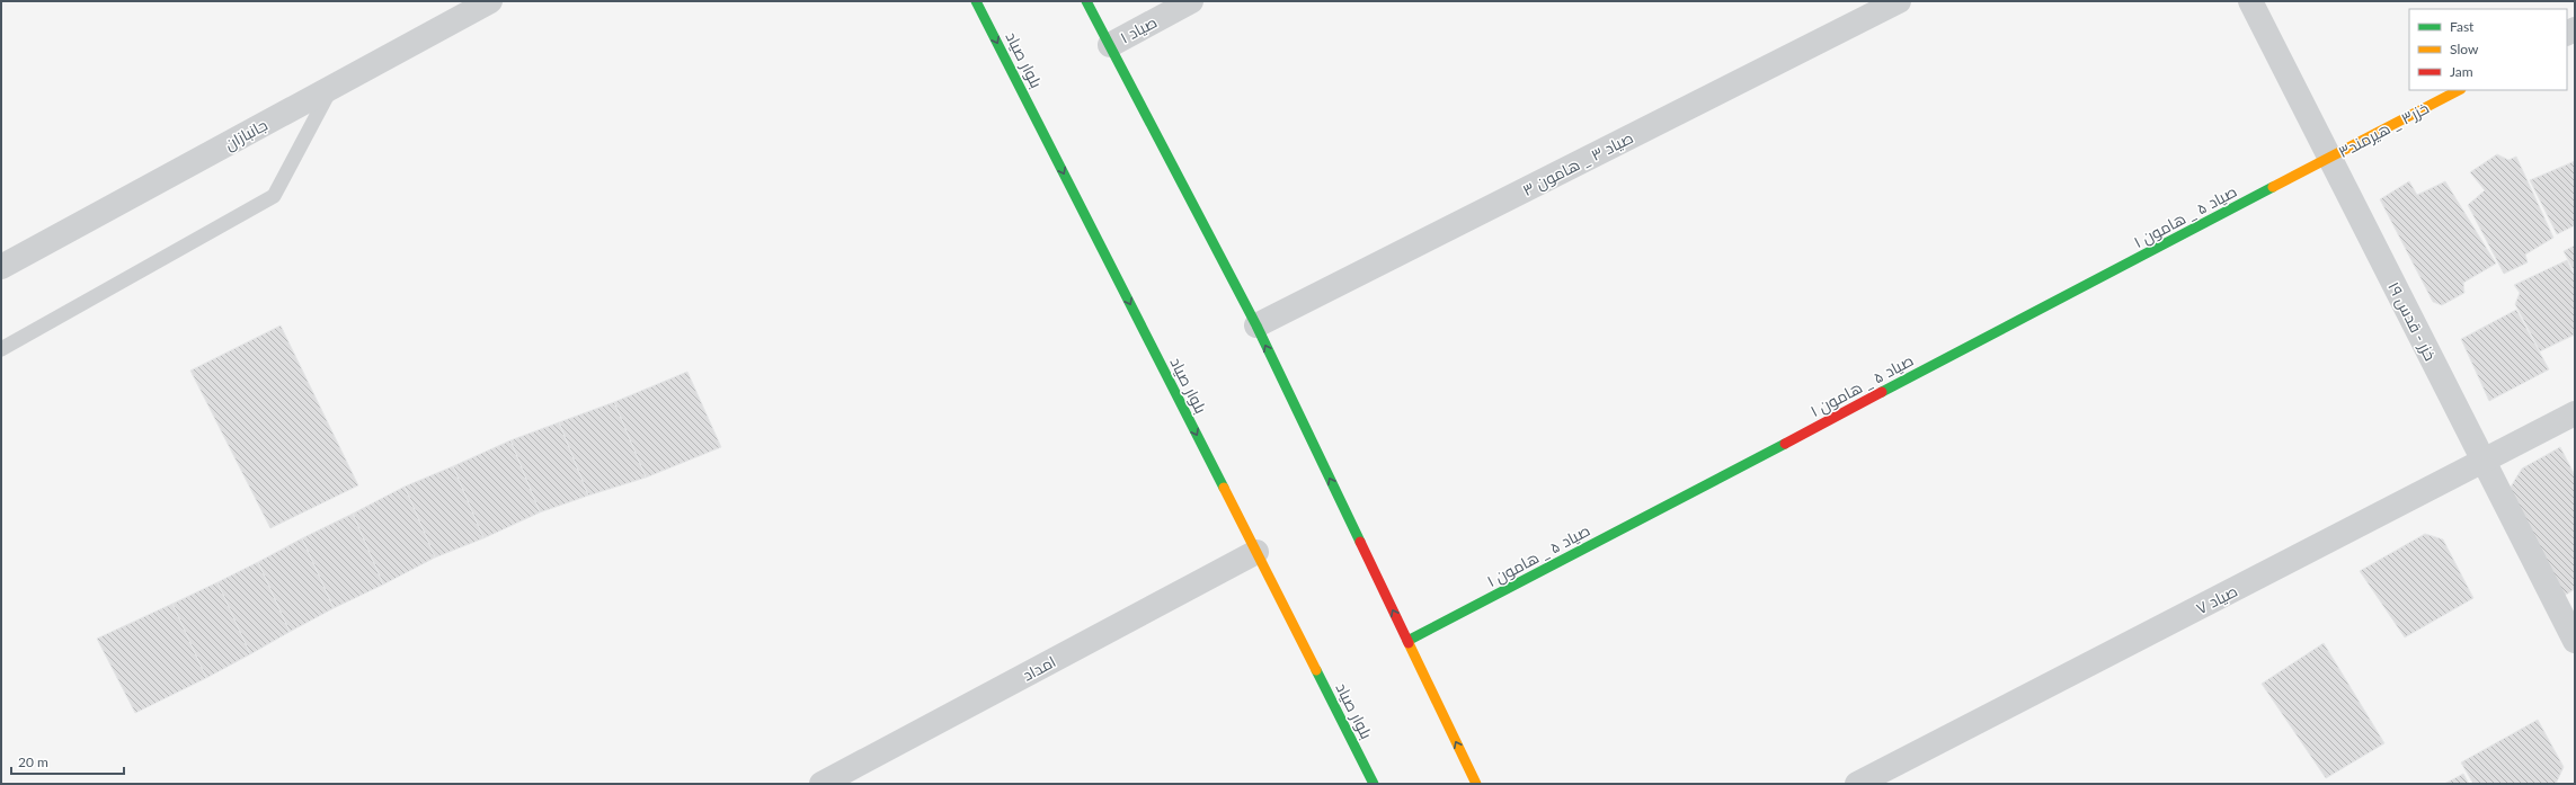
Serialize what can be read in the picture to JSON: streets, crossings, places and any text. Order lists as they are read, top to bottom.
{
  "streets": {
    "main road": ["بلوار صیاد", "خزر۳ _ هیرمند۳", "صیاد ۵ _ هامون ۱"],
    "street": [
      "صیاد ۱",
      "جانبازان",
      "صیاد ۳ _ هامون ۳",
      "خزر - قدس ۱۹",
      "صیاد ۷",
      "امداد"
    ]
  },
  "crossings": [
    ["بلوار صیاد", "امداد"],
    ["خزر۳ _ هیرمند۳", "صیاد ۵ _ هامون ۱"],
    ["خزر۳ _ هیرمند۳", "خزر - قدس ۱۹"],
    ["صیاد ۵ _ هامون ۱", "خزر - قدس ۱۹"],
    ["خزر - قدس ۱۹", "صیاد ۷"]
  ],
  "one_way": ["بلوار صیاد"],
  "legend": ["Fast", "Slow", "Jam"],
  "scale_bar": "20 m"
}
